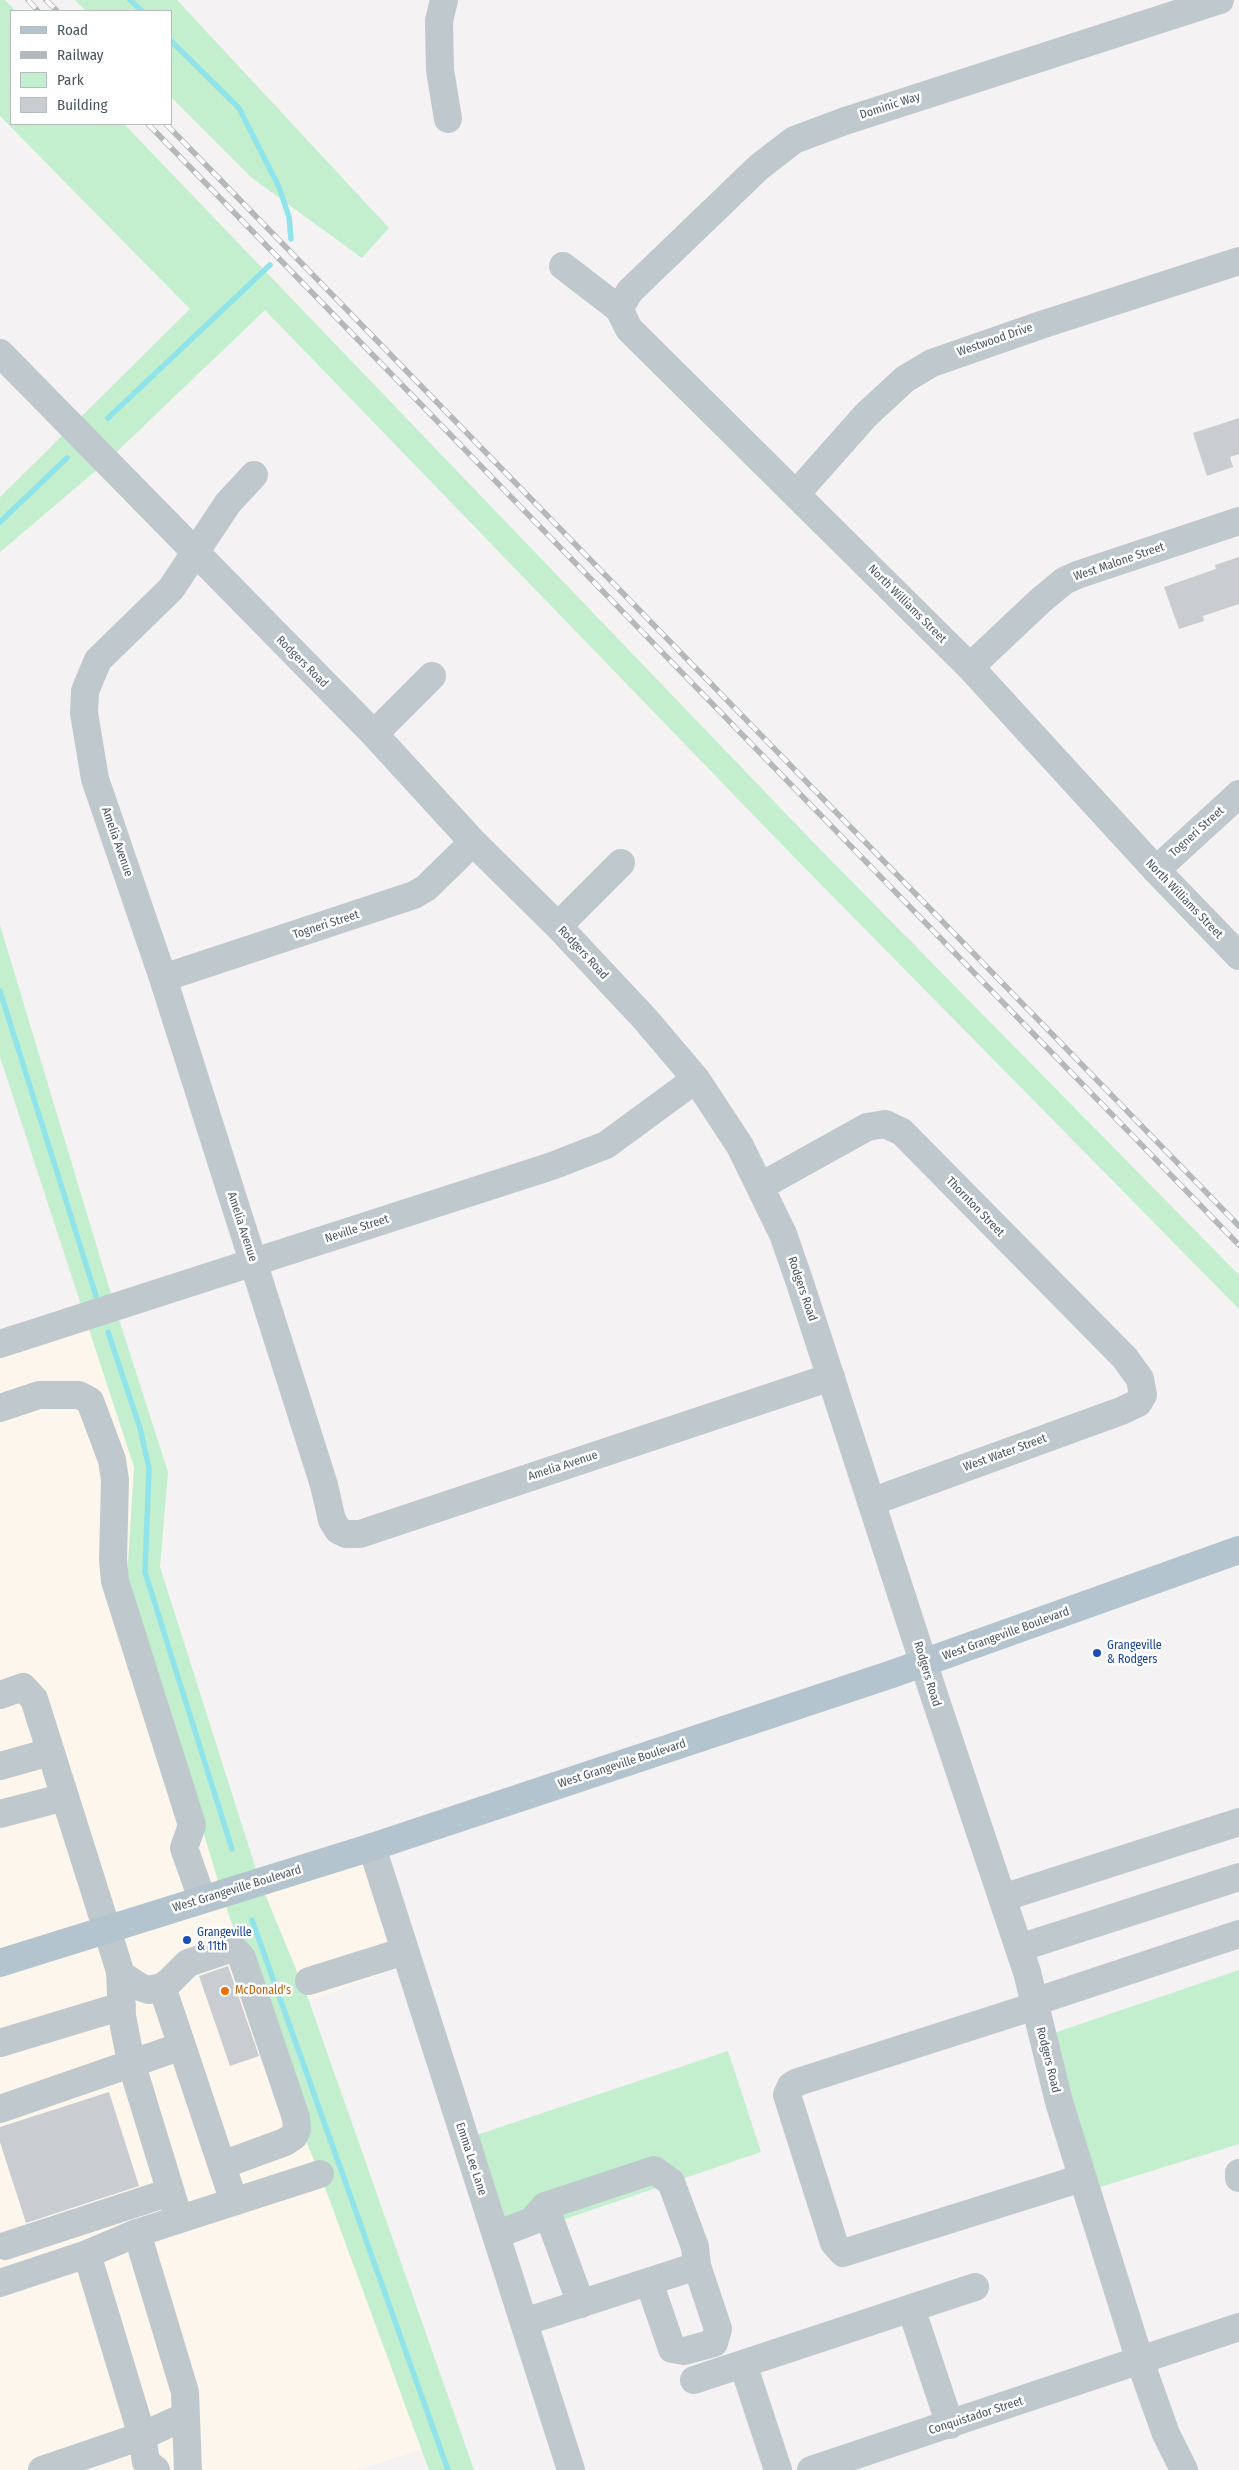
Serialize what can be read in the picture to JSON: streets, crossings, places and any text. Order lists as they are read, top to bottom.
{
  "streets": {
    "main road": ["West Grangeville Boulevard"],
    "street": [
      "Dominic Way",
      "Westwood Drive",
      "West Malone Street",
      "North Williams Street",
      "Rodgers Road",
      "Togneri Street",
      "Amelia Avenue",
      "Thornton Street",
      "Neville Street",
      "West Water Street",
      "Emma Lee Lane",
      "Conquistador Street"
    ]
  },
  "crossings": [
    ["Dominic Way", "North Williams Street"],
    ["Westwood Drive", "North Williams Street"],
    ["West Malone Street", "North Williams Street"],
    ["North Williams Street", "Togneri Street"],
    ["Rodgers Road", "Togneri Street"],
    ["Rodgers Road", "Amelia Avenue"],
    ["Rodgers Road", "Thornton Street"],
    ["Rodgers Road", "Neville Street"],
    ["Rodgers Road", "West Water Street"],
    ["Rodgers Road", "West Grangeville Boulevard"],
    ["Rodgers Road", "Conquistador Street"],
    ["Togneri Street", "Amelia Avenue"],
    ["Amelia Avenue", "Neville Street"],
    ["Thornton Street", "West Water Street"],
    ["West Grangeville Boulevard", "Emma Lee Lane"]
  ],
  "places": ["Grangeville & Rodgers", "Grangeville & 11th", "McDonald's"],
  "legend": [
    "Road",
    "Railway",
    "Park",
    "Building"
  ]
}
